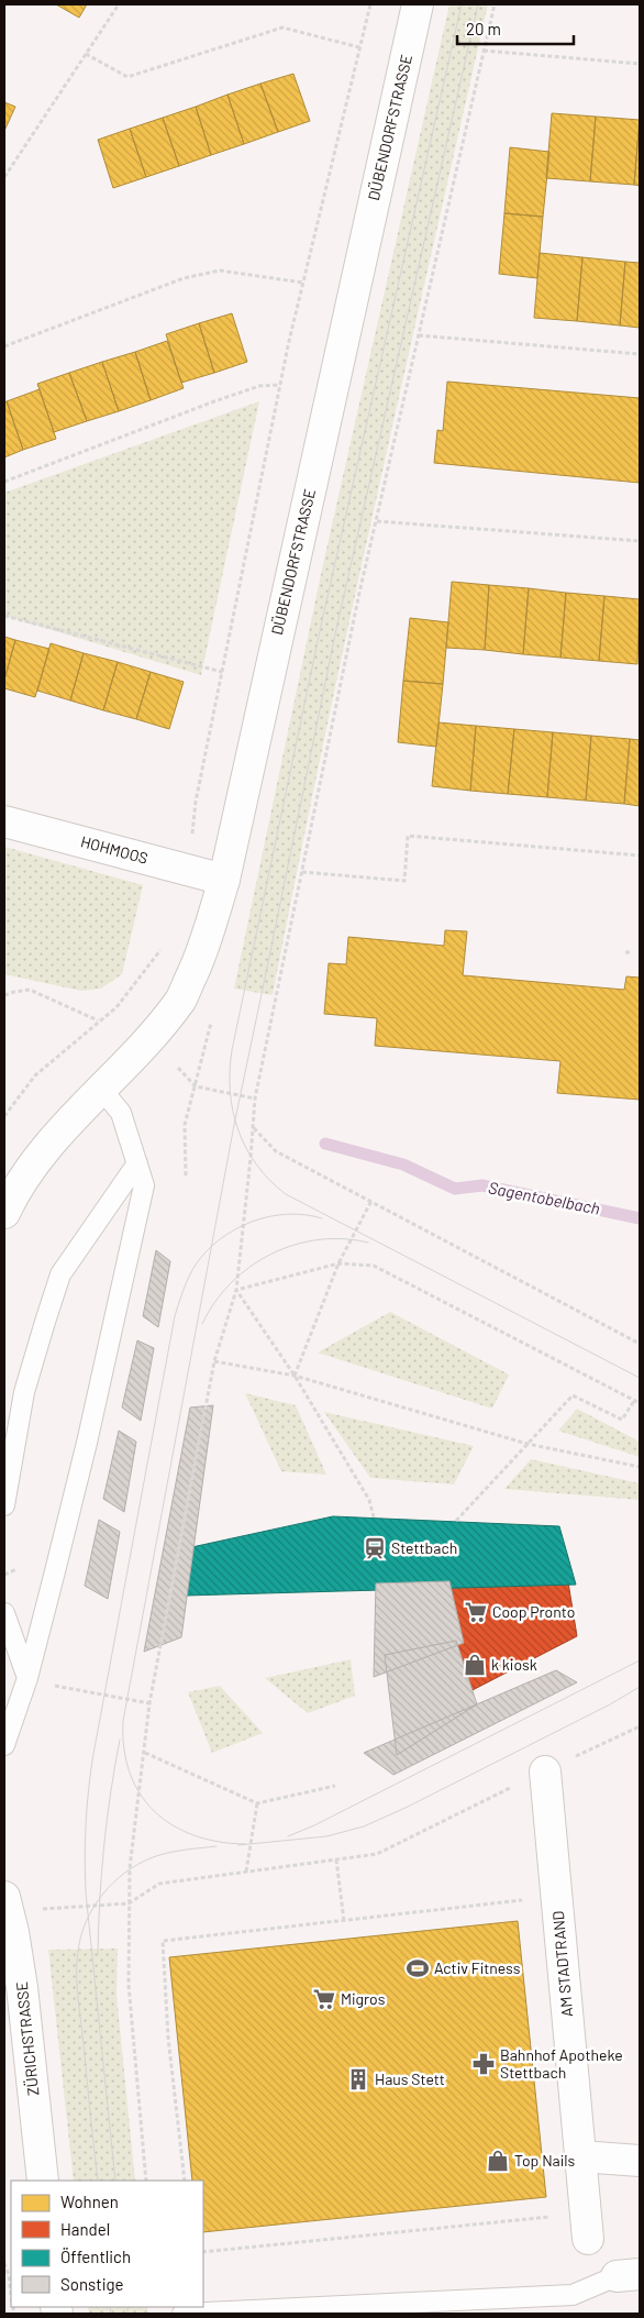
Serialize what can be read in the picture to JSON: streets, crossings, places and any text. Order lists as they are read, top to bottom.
{
  "streets": {
    "street": [
      "DÜBENDORFSTRASSE",
      "HOHMOOS",
      "AM STADTRAND",
      "ZÜRICHSTRASSE"
    ]
  },
  "crossings": [
    ["DÜBENDORFSTRASSE", "HOHMOOS"]
  ],
  "water": ["Sagentobelbach"],
  "places": {
    "station": ["Stettbach"],
    "supermarket": ["Coop Pronto", "Migros"],
    "shop": ["k kiosk", "Top Nails"],
    "sports": ["Activ Fitness"],
    "pharmacy": ["Bahnhof Apotheke Stettbach"],
    "building": ["Haus Stett"]
  },
  "legend": [
    "Wohnen",
    "Handel",
    "Öffentlich",
    "Sonstige"
  ],
  "scale_bar": "20 m"
}
